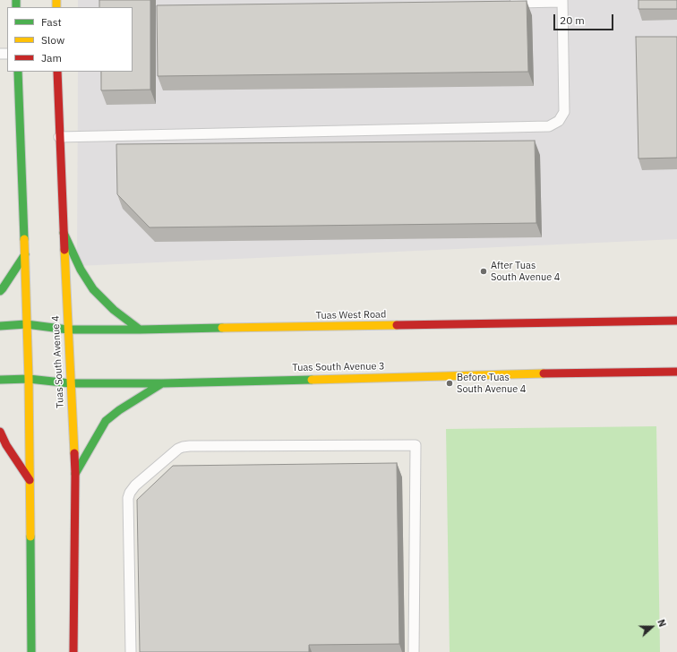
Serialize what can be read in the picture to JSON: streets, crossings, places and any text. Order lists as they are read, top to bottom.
{
  "streets": {
    "main road": ["Tuas West Road", "Tuas South Avenue 4", "Tuas South Avenue 3"]
  },
  "crossings": [
    ["Tuas West Road", "Tuas South Avenue 4"],
    ["Tuas South Avenue 4", "Tuas South Avenue 3"]
  ],
  "places": ["After Tuas South Avenue 4", "Before Tuas South Avenue 4"],
  "legend": ["Fast", "Slow", "Jam"],
  "scale_bar": "20 m",
  "north": "right"
}
